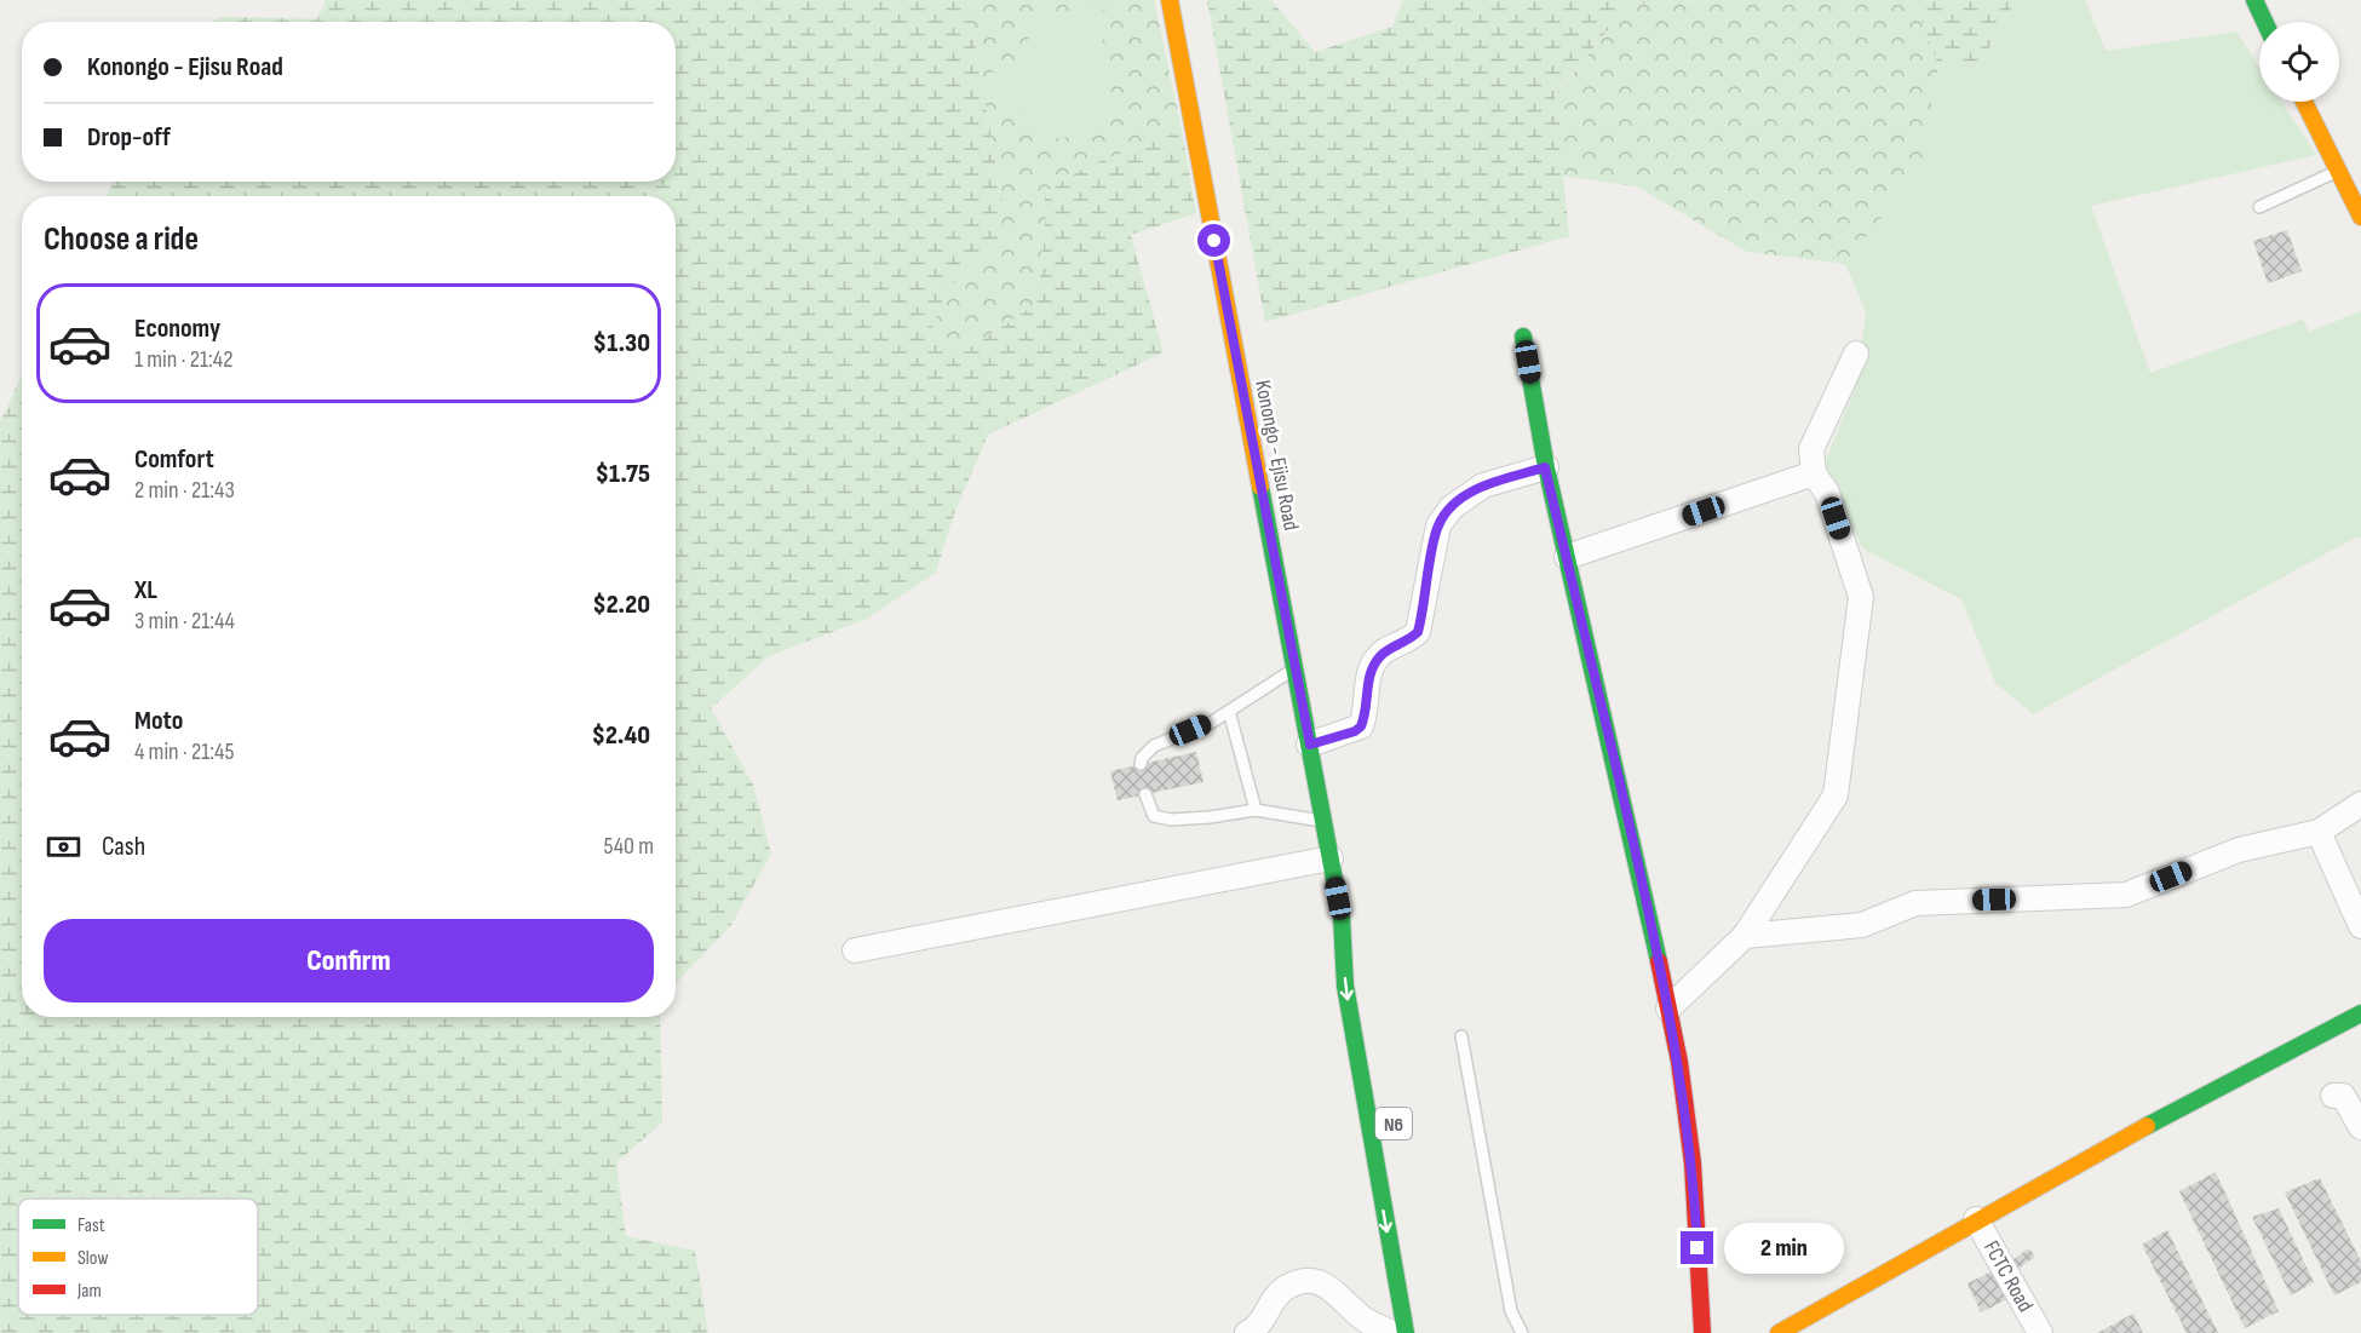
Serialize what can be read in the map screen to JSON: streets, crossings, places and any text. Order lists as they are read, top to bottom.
{
  "streets": {
    "main road": ["Konongo - Ejisu Road", "N6"],
    "street": ["FCTC Road"]
  },
  "legend": ["Fast", "Slow", "Jam"],
  "page": {
    "banner": ["Konongo - Ejisu Road", "Drop-off"],
    "heading": "Choose a ride",
    "list": [
      {
        "name": "Economy",
        "note": "1 min · 21:42",
        "value": "$1.30"
      },
      {
        "name": "Comfort",
        "note": "2 min · 21:43",
        "value": "$1.75"
      },
      {
        "name": "XL",
        "note": "3 min · 21:44",
        "value": "$2.20"
      },
      {
        "name": "Moto",
        "note": "4 min · 21:45",
        "value": "$2.40"
      }
    ],
    "pay": ["Cash", "540 m"],
    "buttons": "Confirm",
    "bubble": "2 min"
  }
}
